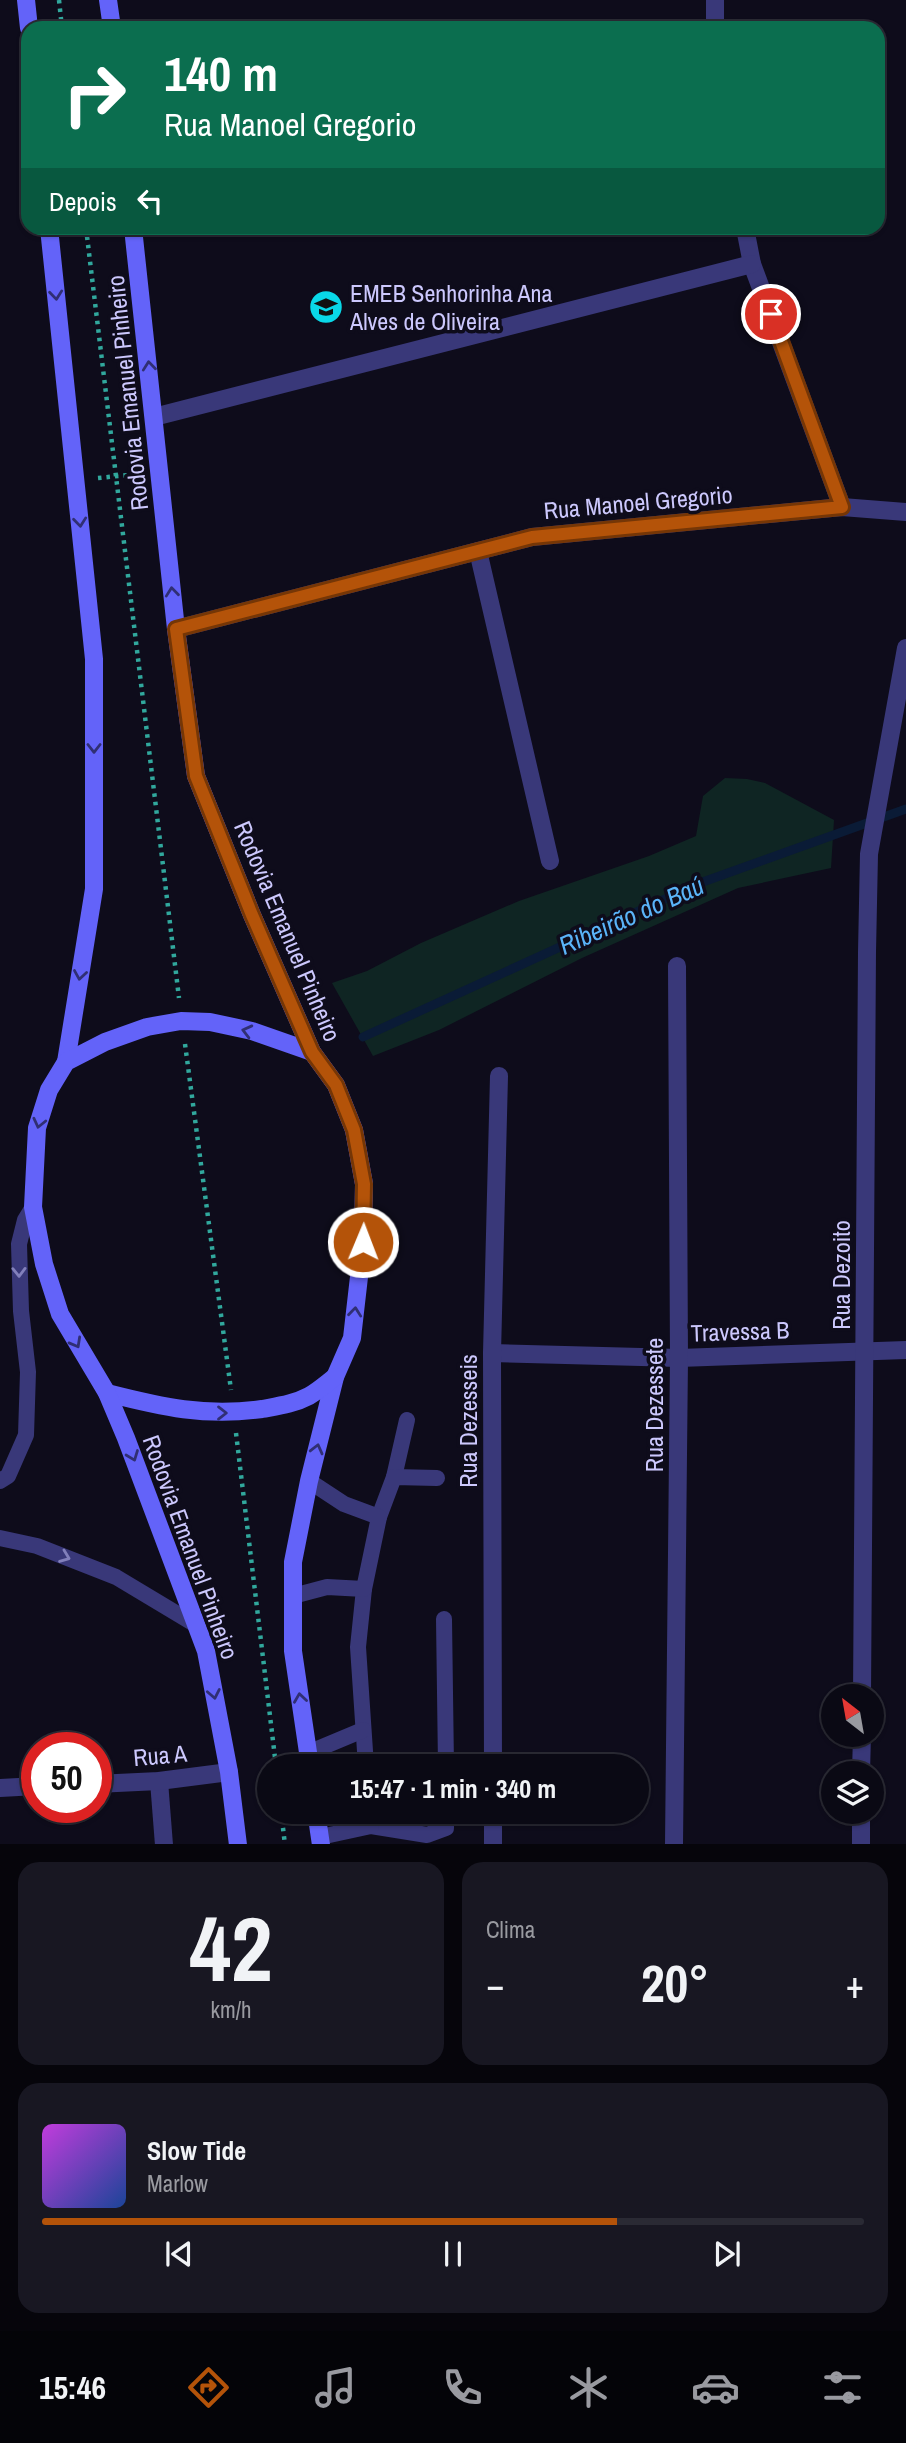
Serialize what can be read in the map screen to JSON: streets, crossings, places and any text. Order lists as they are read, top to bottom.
{
  "streets": {
    "main road": ["Rodovia Emanuel Pinheiro"],
    "street": [
      "Rua Manoel Gregorio",
      "Rua Dezoito",
      "Travessa B",
      "Rua Dezessete",
      "Rua Dezesseis",
      "Rua A"
    ]
  },
  "crossings": [
    ["Rodovia Emanuel Pinheiro", "Rua Manoel Gregorio"],
    ["Rodovia Emanuel Pinheiro", "Rua A"],
    ["Rua Dezoito", "Travessa B"],
    ["Travessa B", "Rua Dezessete"],
    ["Travessa B", "Rua Dezesseis"]
  ],
  "water": ["Ribeirão do Baú"],
  "places": {
    "school or university": ["EMEB Senhorinha Ana Alves de Oliveira"]
  },
  "north": "top left",
  "page": {
    "turn": ["140 m", "Rua Manoel Gregorio"],
    "then": "Depois",
    "limit": "50",
    "trip": "15:47 · 1 min · 340 m",
    "tile": [
      ["42", "km/h"],
      "Clima"
    ],
    "heat": ["−", "20°", "+"],
    "song": ["Slow Tide", "Marlow"],
    "tabs": "15:46"
  }
}
